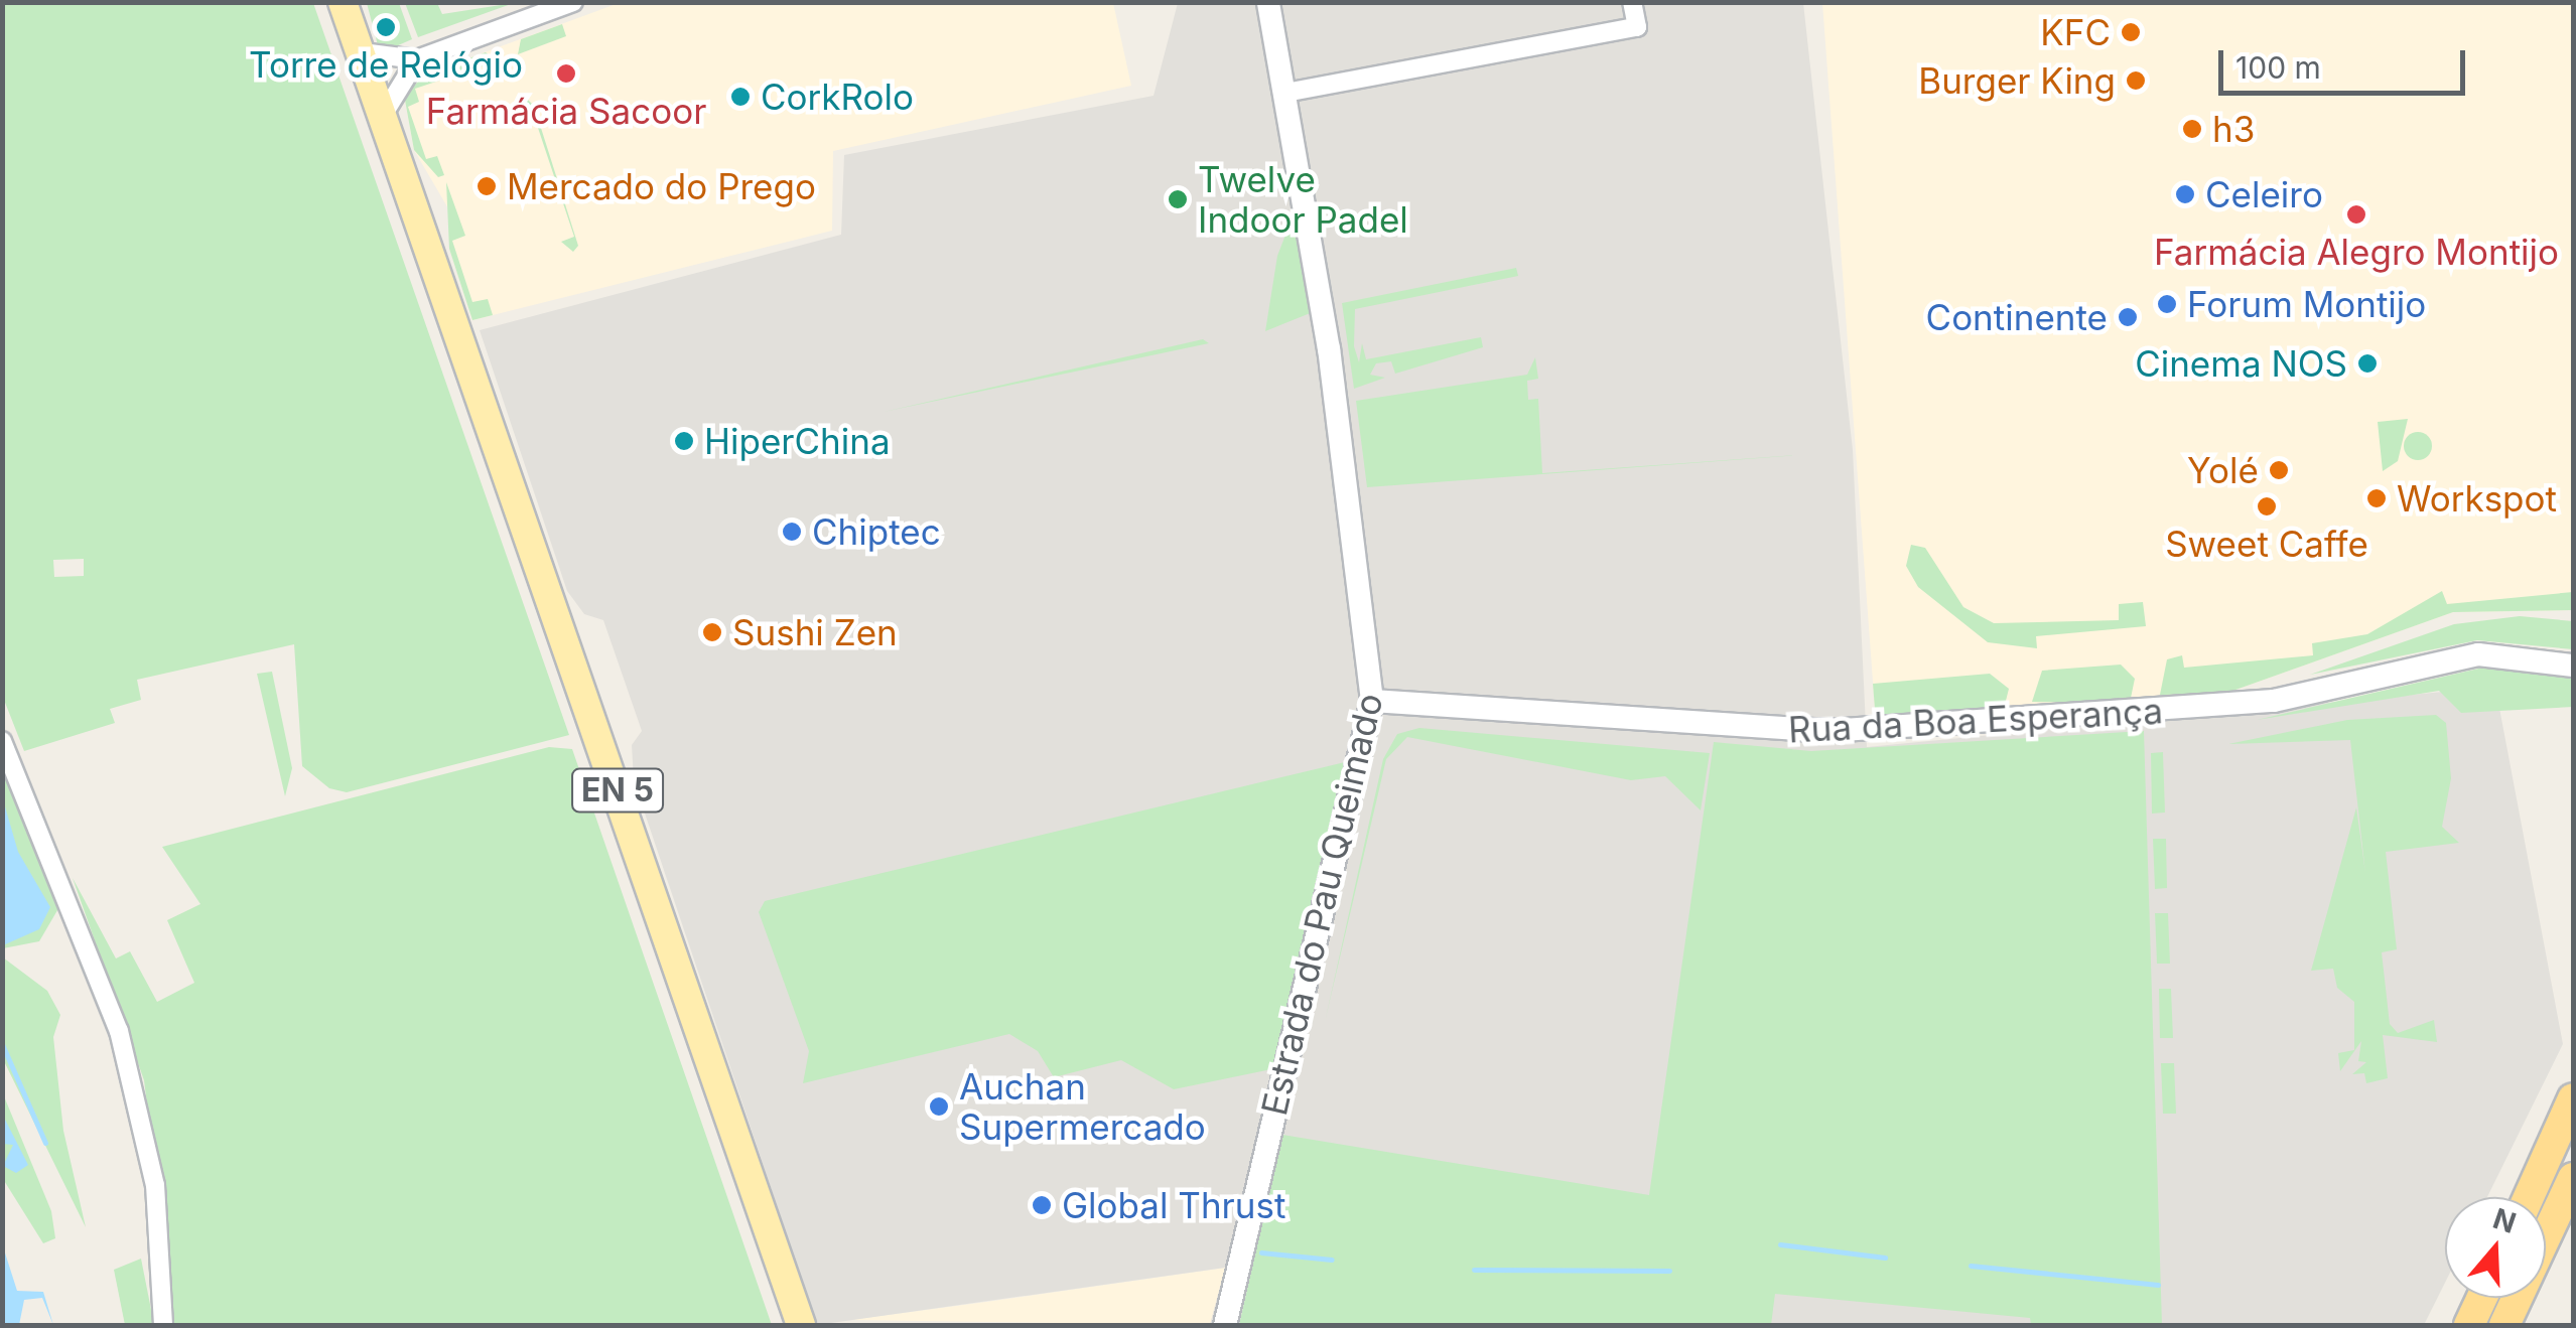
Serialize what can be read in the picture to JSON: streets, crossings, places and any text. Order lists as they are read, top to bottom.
{
  "streets": {
    "main road": ["EN 5"],
    "street": ["Rua da Boa Esperança", "Estrada do Pau Queimado"]
  },
  "crossings": [
    ["Rua da Boa Esperança", "Estrada do Pau Queimado"]
  ],
  "places": [
    "Torre de Relógio",
    "KFC",
    "Farmácia Sacoor",
    "Burger King",
    "CorkRolo",
    "h3",
    "Mercado do Prego",
    "Celeiro",
    "Twelve Indoor Padel",
    "Farmácia Alegro Montijo",
    "Forum Montijo",
    "Continente",
    "Cinema NOS",
    "HiperChina",
    "Yolé",
    "Workspot",
    "Sweet Caffe",
    "Chiptec",
    "Sushi Zen",
    "Auchan Supermercado",
    "Global Thrust"
  ],
  "scale_bar": "100 m",
  "north": "top"
}
